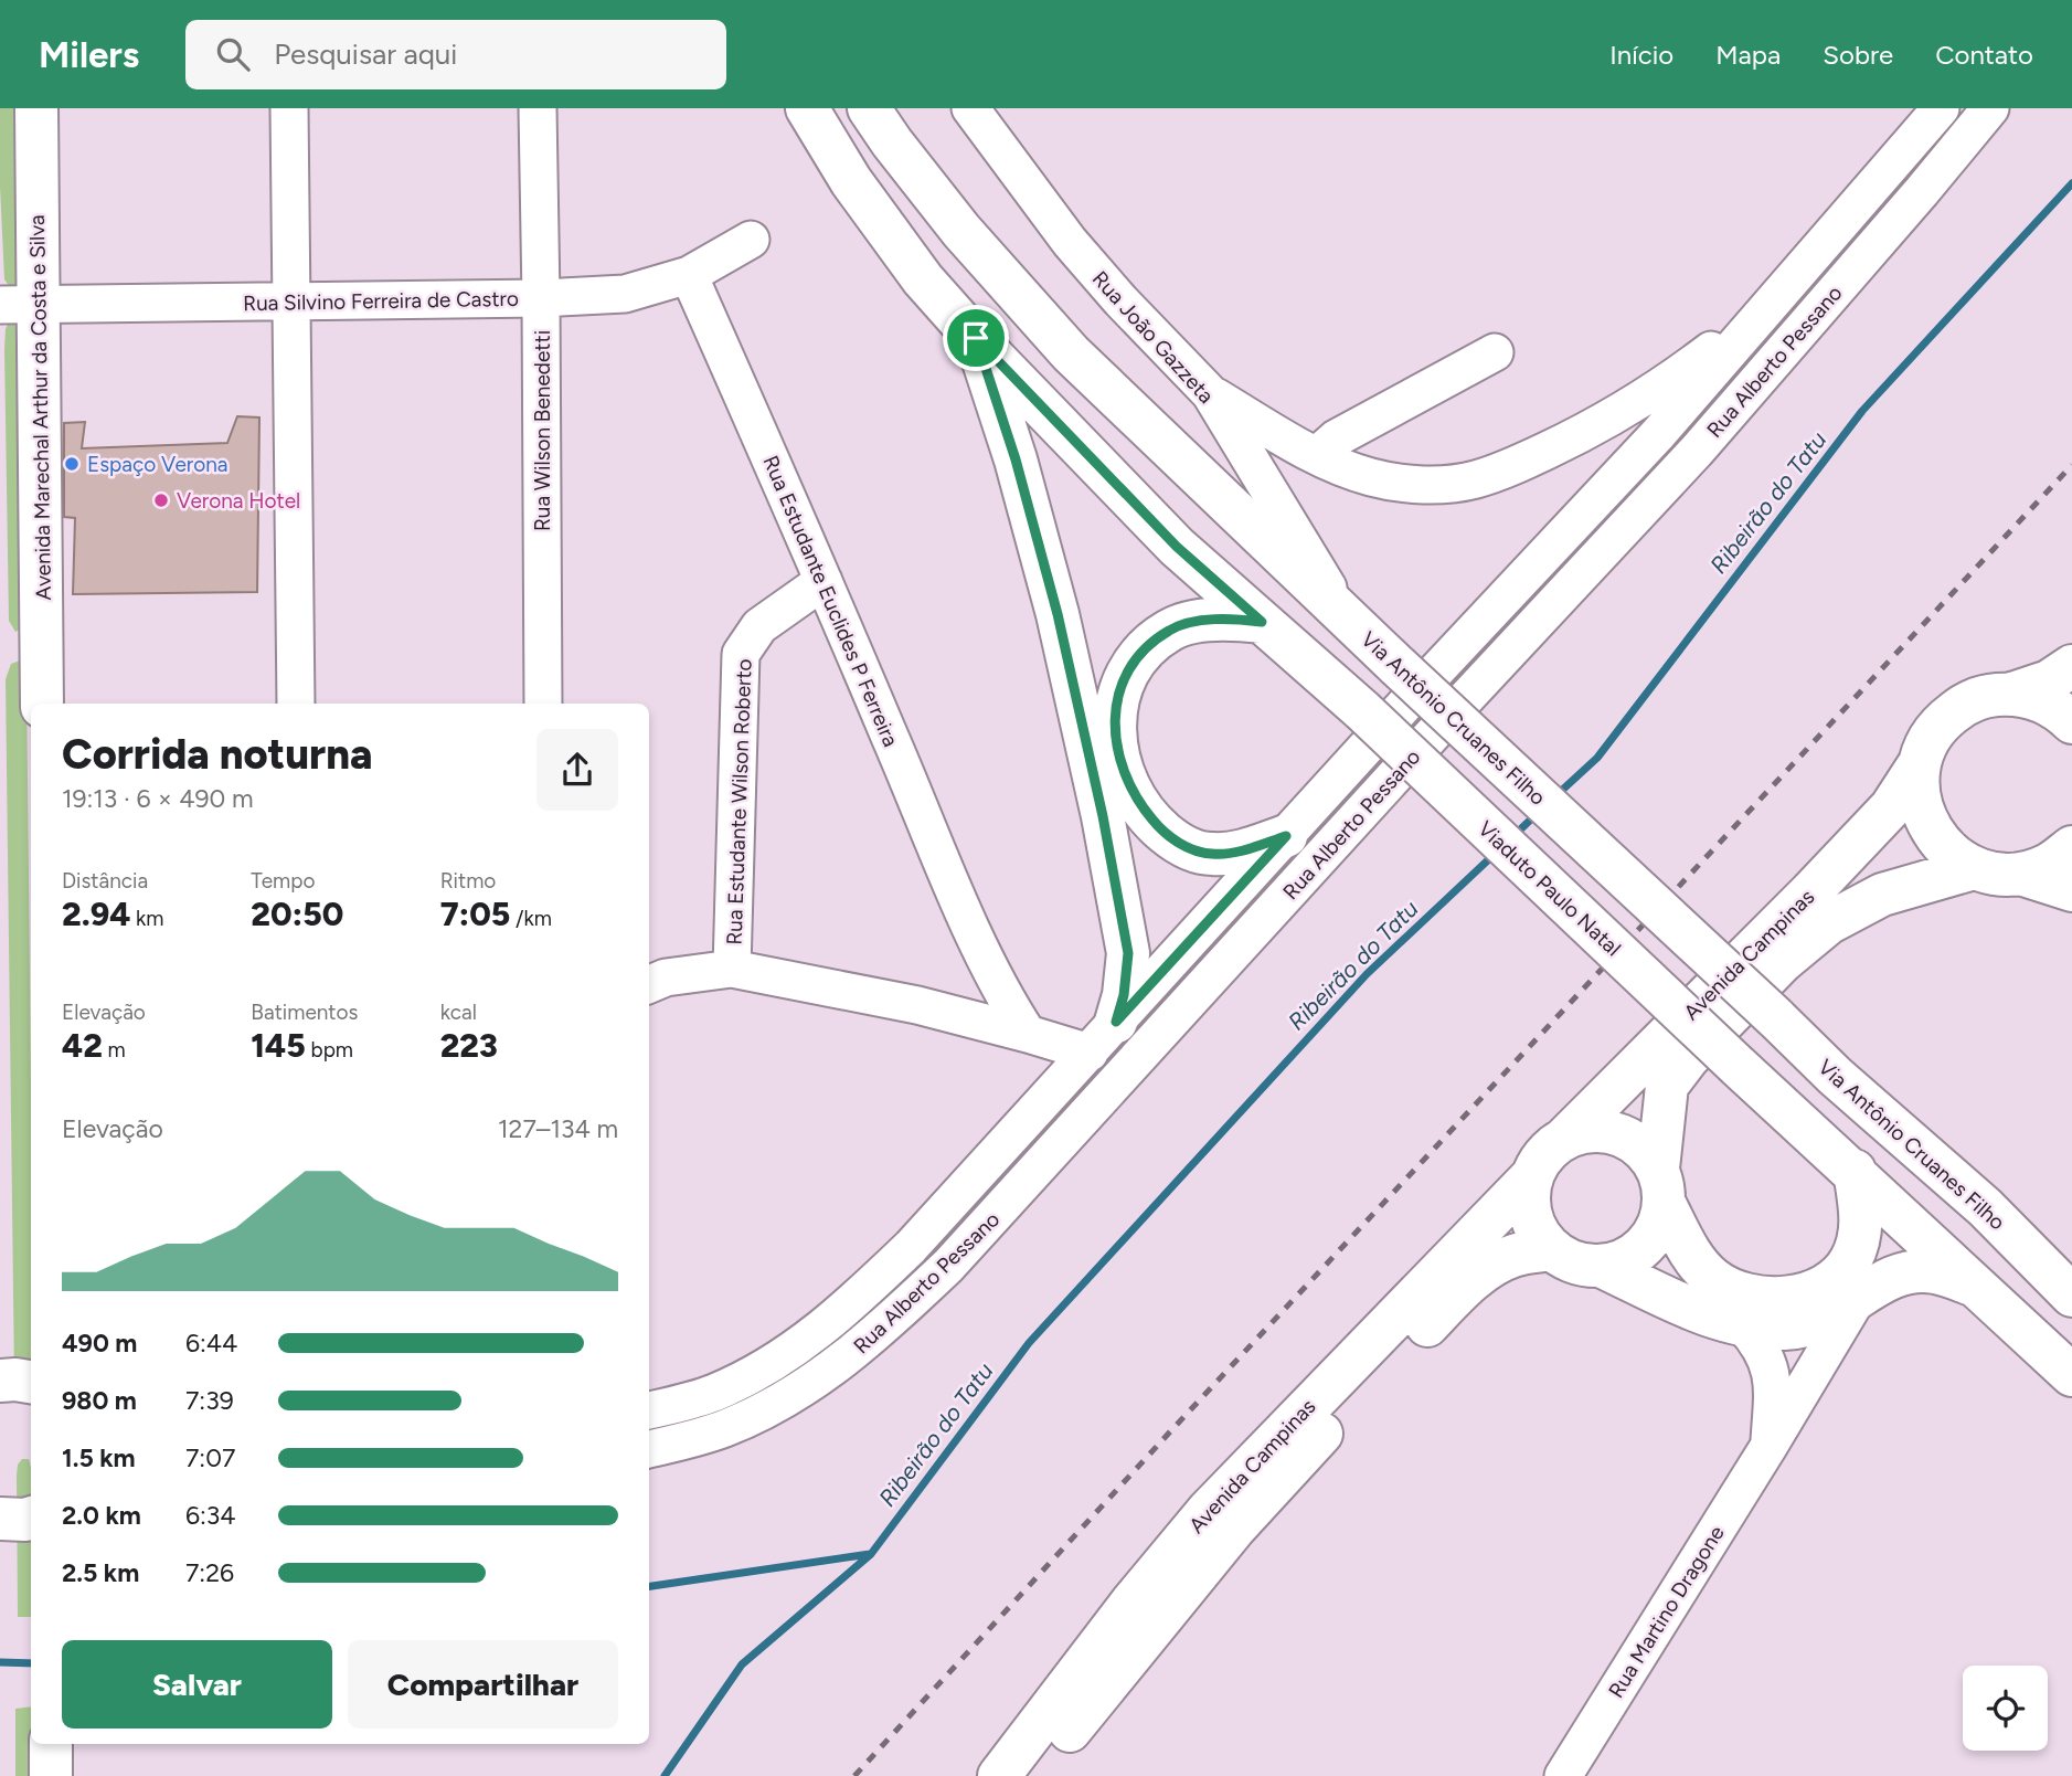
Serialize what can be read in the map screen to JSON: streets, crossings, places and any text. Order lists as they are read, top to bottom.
{
  "streets": {
    "main road": [
      "Avenida Marechal Arthur da Costa e Silva",
      "Via Antônio Cruanes Filho",
      "Viaduto Paulo Natal",
      "Avenida Campinas",
      "Rua Martino Dragone"
    ],
    "street": [
      "Rua Silvino Ferreira de Castro",
      "Rua João Gazzeta",
      "Rua Alberto Pessano",
      "Rua Wilson Benedetti",
      "Rua Estudante Euclides P Ferreira",
      "Rua Estudante Wilson Roberto"
    ]
  },
  "crossings": [
    ["Rua Silvino Ferreira de Castro", "Avenida Marechal Arthur da Costa e Silva"],
    ["Rua Silvino Ferreira de Castro", "Rua Wilson Benedetti"],
    ["Rua Silvino Ferreira de Castro", "Rua Estudante Euclides P Ferreira"],
    ["Rua João Gazzeta", "Via Antônio Cruanes Filho"],
    ["Rua Estudante Euclides P Ferreira", "Rua Estudante Wilson Roberto"],
    ["Avenida Campinas", "Rua Martino Dragone"]
  ],
  "water": ["Ribeirão do Tatu"],
  "places": ["Espaço Verona", "Verona Hotel"],
  "page": {
    "header": "Milers",
    "search": "Pesquisar aqui",
    "nav": [
      "Início",
      "Mapa",
      "Sobre",
      "Contato"
    ],
    "heading": ["Corrida noturna", "19:13 · 6 × 490 m"],
    "stats": [
      ["Distância", "2.94 km"],
      ["Tempo", "20:50"],
      ["Ritmo", "7:05 /km"],
      ["Elevação", "42 m"],
      ["Batimentos", "145 bpm"],
      ["kcal", "223"]
    ],
    "chart": ["Elevação", "127–134 m"],
    "list": [
      {
        "name": "490 m",
        "note": "6:44"
      },
      {
        "name": "980 m",
        "note": "7:39"
      },
      {
        "name": "1.5 km",
        "note": "7:07"
      },
      {
        "name": "2.0 km",
        "note": "6:34"
      },
      {
        "name": "2.5 km",
        "note": "7:26"
      }
    ],
    "buttons": ["Salvar", "Compartilhar"]
  }
}
